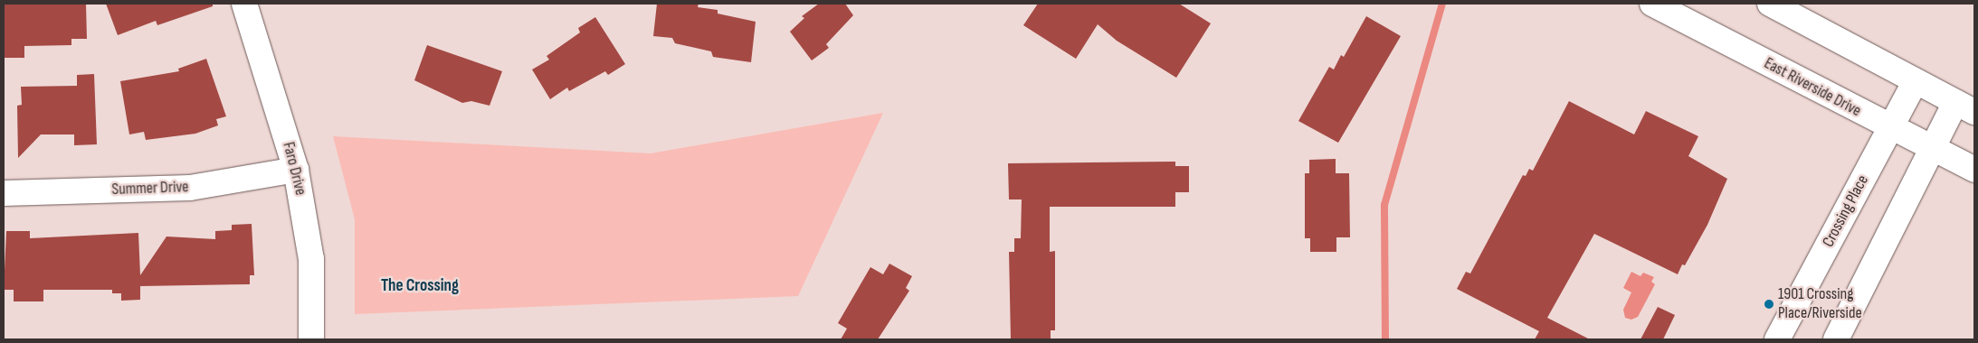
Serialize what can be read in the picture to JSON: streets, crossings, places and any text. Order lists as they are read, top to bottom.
{
  "streets": {
    "street": [
      "East Riverside Drive",
      "Faro Drive",
      "Summer Drive",
      "Crossing Place"
    ]
  },
  "crossings": [
    ["East Riverside Drive", "Crossing Place"],
    ["Faro Drive", "Summer Drive"]
  ],
  "districts": ["The Crossing"],
  "places": ["1901 Crossing Place/Riverside"]
}
